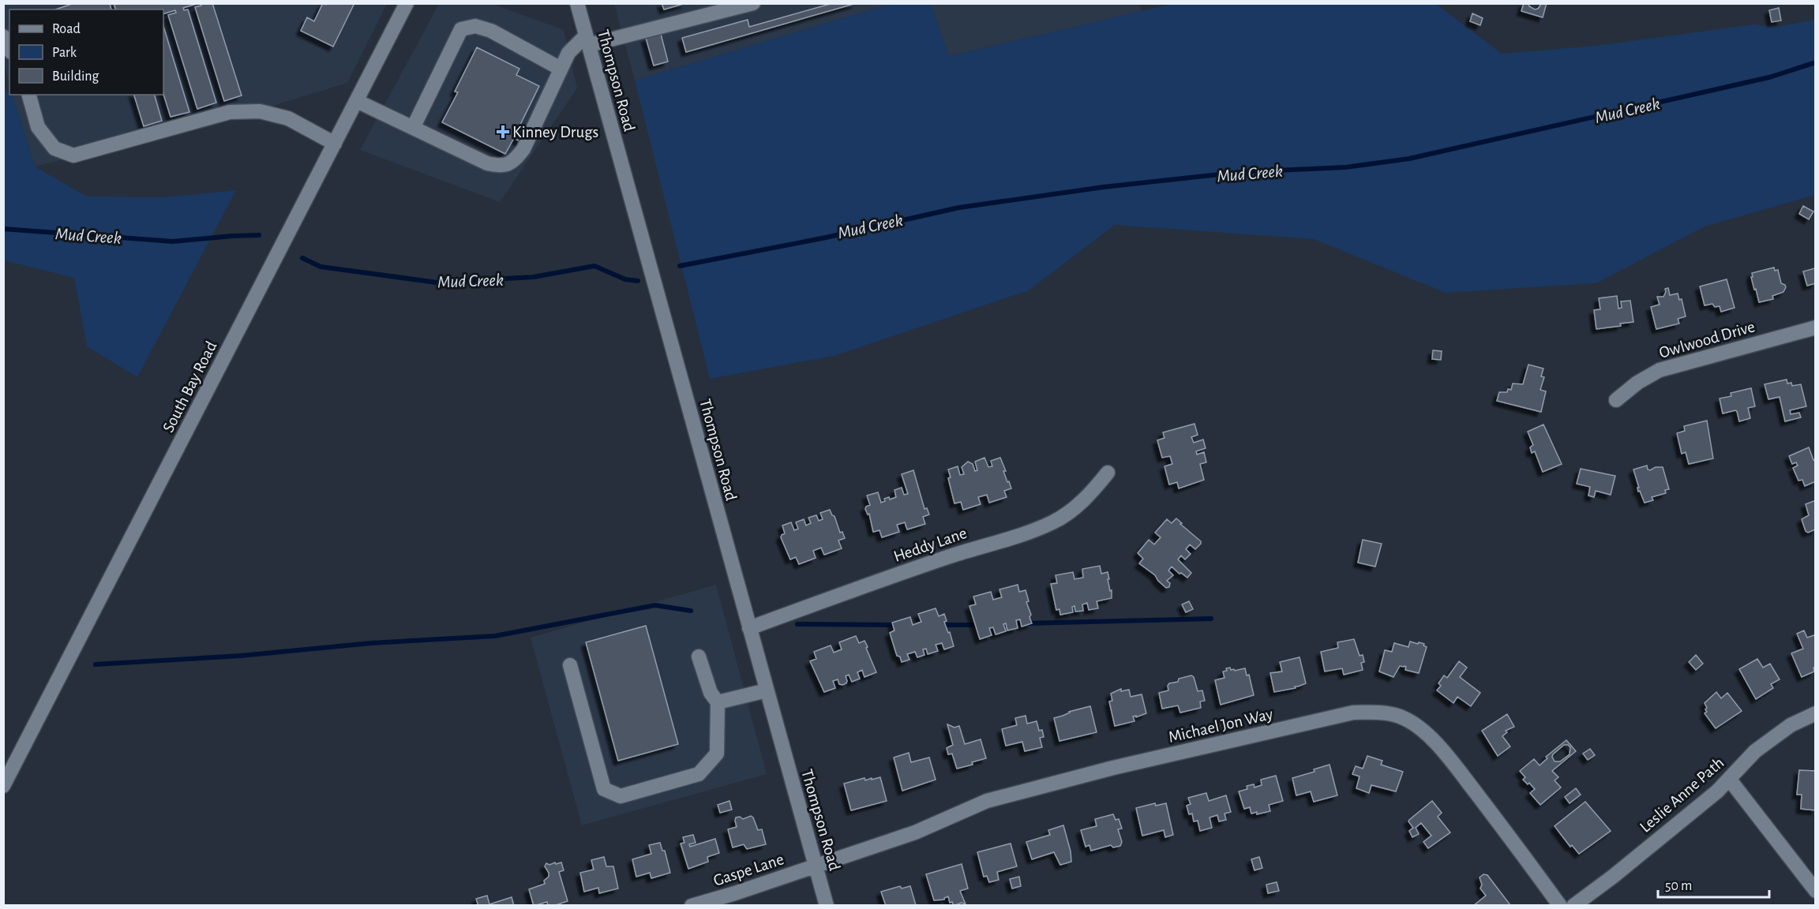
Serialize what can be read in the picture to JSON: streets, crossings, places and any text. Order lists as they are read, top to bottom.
{
  "streets": {
    "street": [
      "Thompson Road",
      "Owlwood Drive",
      "South Bay Road",
      "Heddy Lane",
      "Michael Jon Way",
      "Leslie Anne Path",
      "Gaspe Lane"
    ]
  },
  "crossings": [
    ["Thompson Road", "Heddy Lane"],
    ["Thompson Road", "Michael Jon Way"],
    ["Thompson Road", "Gaspe Lane"],
    ["Michael Jon Way", "Gaspe Lane"]
  ],
  "water": ["Mud Creek"],
  "places": {
    "health": ["Kinney Drugs"]
  },
  "legend": ["Road", "Park", "Building"],
  "scale_bar": "50 m"
}
